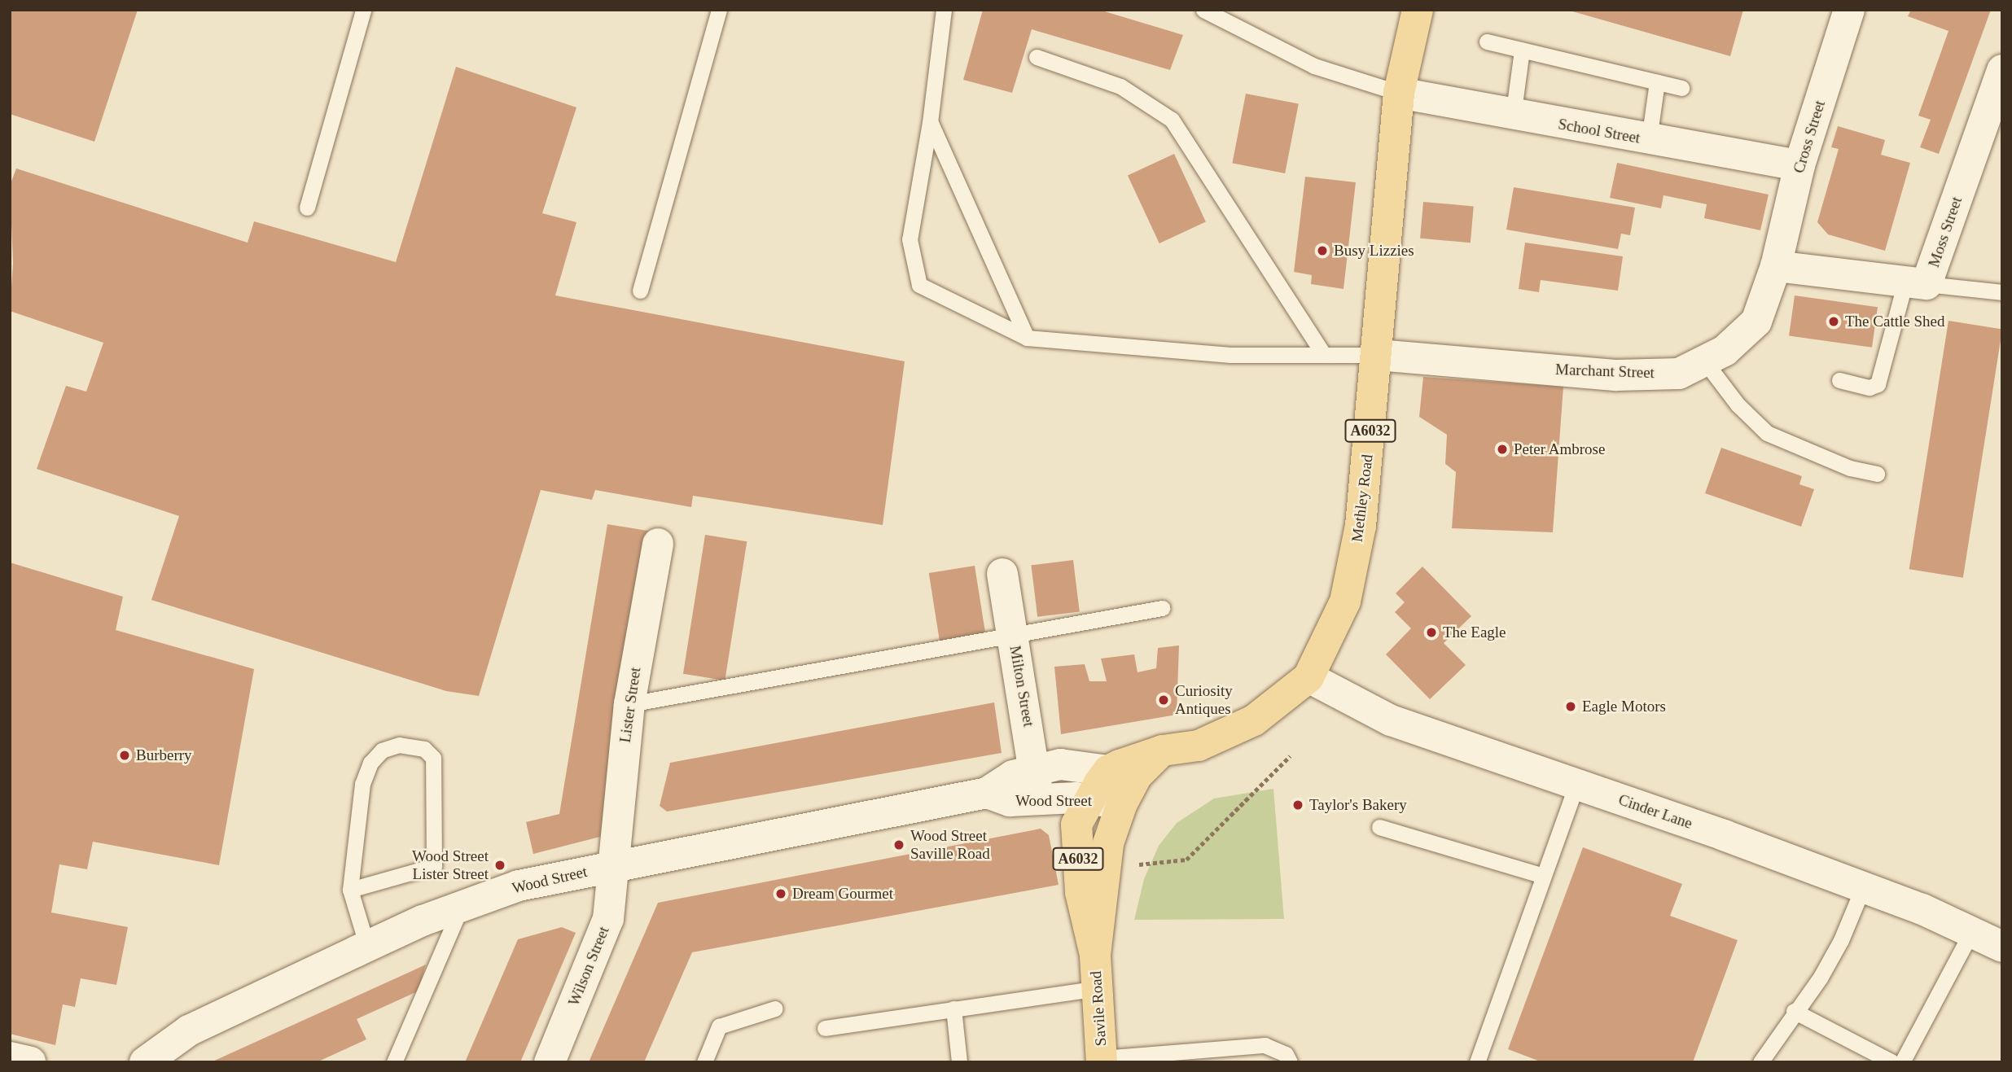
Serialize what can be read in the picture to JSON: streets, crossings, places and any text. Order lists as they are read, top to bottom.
{
  "streets": {
    "main road": ["A6032", "Methley Road", "Savile Road"],
    "street": [
      "School Street",
      "Cross Street",
      "Moss Street",
      "Marchant Street",
      "Milton Street",
      "Lister Street",
      "Wood Street",
      "Cinder Lane",
      "Wilson Street"
    ]
  },
  "crossings": [
    ["School Street", "Cross Street"],
    ["School Street", "Methley Road"],
    ["Cross Street", "Marchant Street"],
    ["Marchant Street", "Methley Road"],
    ["Methley Road", "Cinder Lane"],
    ["Methley Road", "Savile Road"],
    ["Milton Street", "Wood Street"],
    ["Lister Street", "Wood Street"],
    ["Lister Street", "Wilson Street"],
    ["Wood Street", "Wilson Street"],
    ["Wood Street", "Savile Road"]
  ],
  "places": [
    "Busy Lizzies",
    "The Cattle Shed",
    "Peter Ambrose",
    "The Eagle",
    "Curiosity Antiques",
    "Eagle Motors",
    "Burberry",
    "Taylor's Bakery",
    "Wood Street Saville Road",
    "Wood Street Lister Street",
    "Dream Gourmet"
  ]
}
